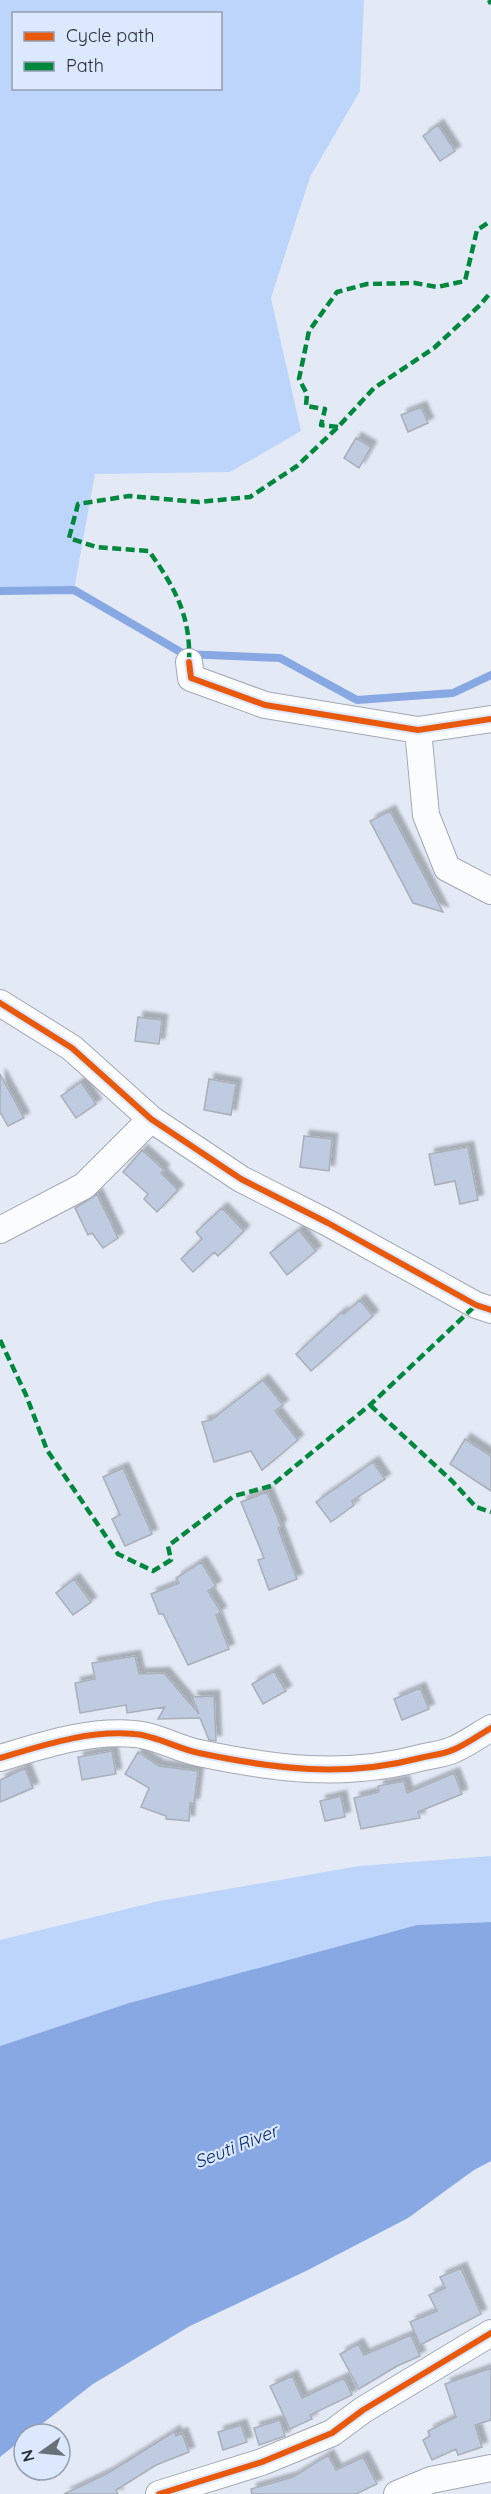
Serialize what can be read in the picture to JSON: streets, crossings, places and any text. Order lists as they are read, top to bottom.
{
  "water": ["Seuti River"],
  "legend": ["Cycle path", "Path"],
  "north": "left"
}
